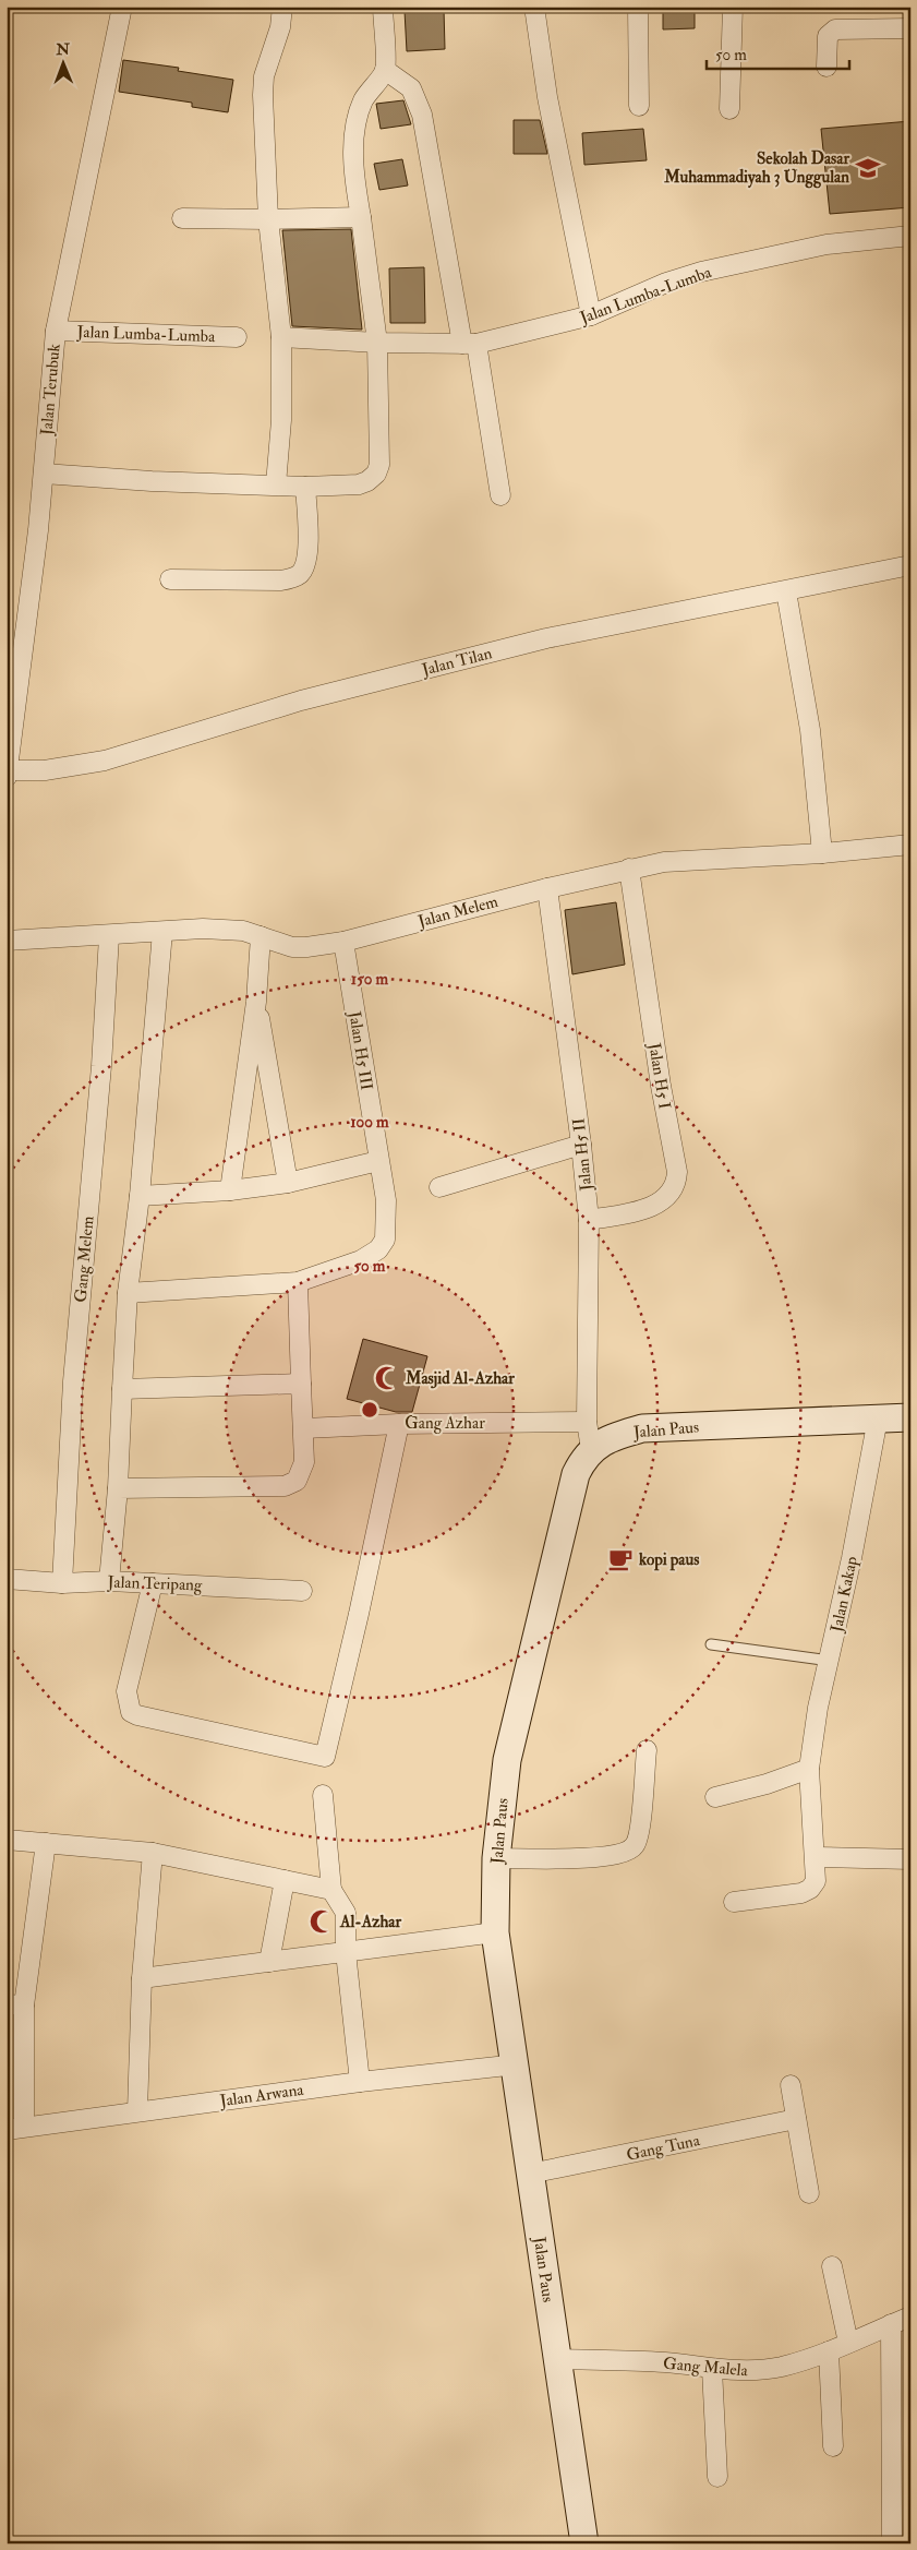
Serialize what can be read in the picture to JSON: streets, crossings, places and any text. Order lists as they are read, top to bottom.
{
  "streets": {
    "main road": ["Jalan Paus"],
    "street": [
      "Jalan Lumba-Lumba",
      "Jalan Terubuk",
      "Jalan Tilan",
      "Jalan Melem",
      "Jalan H5 III",
      "Jalan H5 I",
      "Jalan H5 II",
      "Gang Melem",
      "Gang Azhar",
      "Jalan Teripang",
      "Jalan Kakap",
      "Jalan Arwana",
      "Gang Tuna",
      "Gang Malela"
    ]
  },
  "crossings": [
    ["Jalan Lumba-Lumba", "Jalan Terubuk"],
    ["Jalan Terubuk", "Jalan Tilan"],
    ["Jalan Melem", "Jalan H5 III"],
    ["Jalan Melem", "Jalan H5 I"],
    ["Jalan Melem", "Jalan H5 II"],
    ["Jalan Melem", "Gang Melem"],
    ["Jalan H5 I", "Jalan H5 II"],
    ["Jalan H5 II", "Gang Azhar"],
    ["Jalan H5 II", "Jalan Paus"],
    ["Gang Melem", "Jalan Teripang"],
    ["Jalan Paus", "Jalan Kakap"],
    ["Jalan Paus", "Jalan Arwana"],
    ["Jalan Paus", "Gang Tuna"],
    ["Jalan Paus", "Gang Malela"]
  ],
  "places": {
    "school or university": ["Sekolah Dasar Muhammadiyah 3 Unggulan"],
    "mosque": ["Masjid Al-Azhar", "Al-Azhar"],
    "cafe": ["kopi paus"]
  },
  "scale_bar": "50 m",
  "north": "top",
  "rings": ["150 m", "100 m", "50 m"]
}
